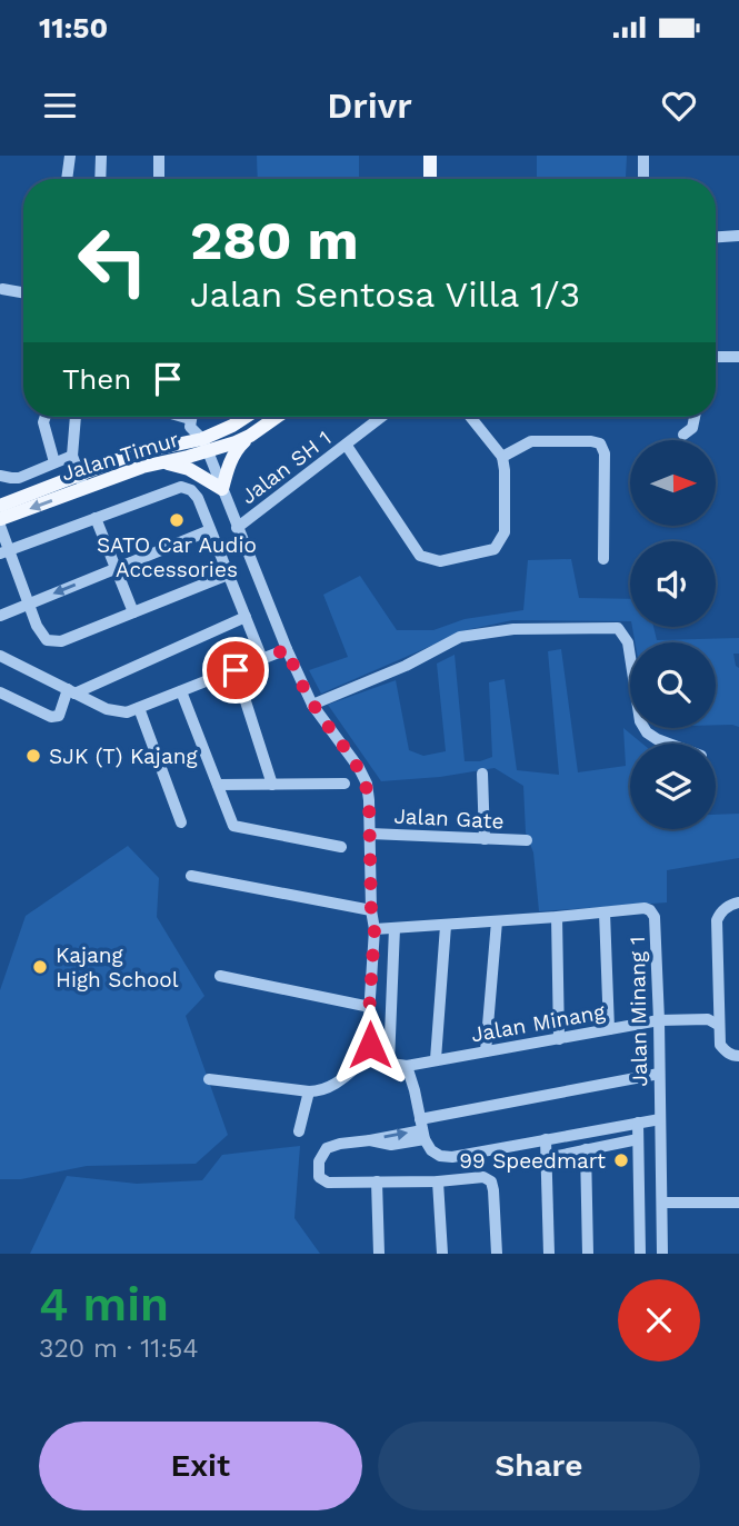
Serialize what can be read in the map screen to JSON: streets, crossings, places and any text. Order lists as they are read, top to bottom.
{
  "streets": {
    "main road": ["Jalan Timur"],
    "street": [
      "Jalan SH 1",
      "Jalan Gate",
      "Jalan Minang 1",
      "Jalan Minang"
    ]
  },
  "crossings": [
    ["Jalan Minang 1", "Jalan Minang"]
  ],
  "places": [
    "SATO Car Audio Accessories",
    "SJK (T) Kajang",
    "Kajang High School",
    "99 Speedmart"
  ],
  "north": "right",
  "page": {
    "status": "11:50",
    "header": "Drivr",
    "turn": ["280 m", "Jalan Sentosa Villa 1/3"],
    "then": "Then",
    "heading": ["4 min", "320 m · 11:54"],
    "buttons": ["Exit", "Share"]
  }
}
